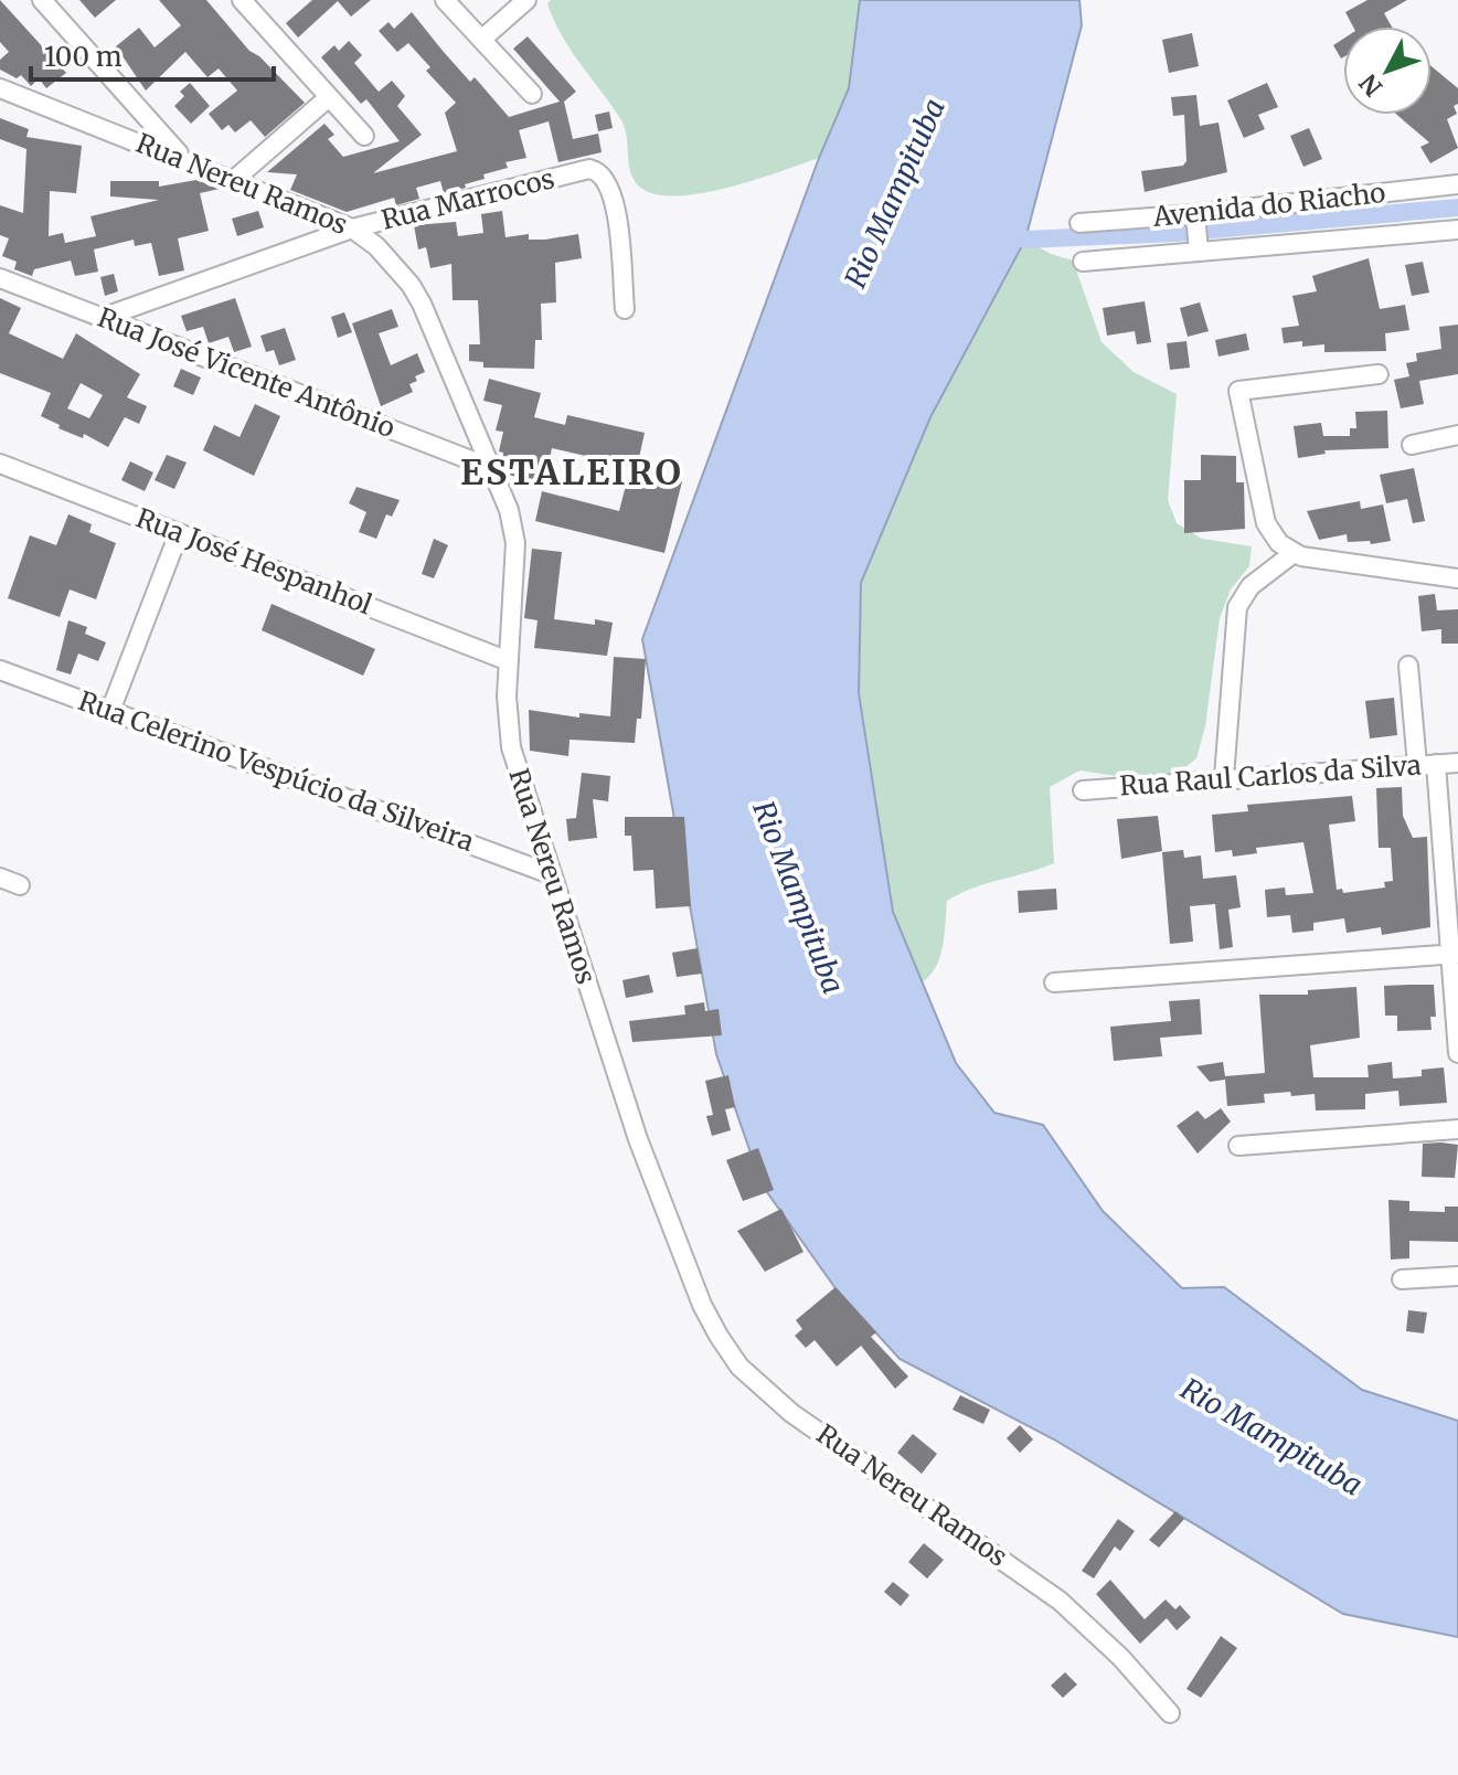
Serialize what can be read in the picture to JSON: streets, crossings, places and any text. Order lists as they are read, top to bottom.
{
  "streets": {
    "street": [
      "Rua Nereu Ramos",
      "Rua Marrocos",
      "Avenida do Riacho",
      "Rua José Vicente Antônio",
      "Rua José Hespanhol",
      "Rua Celerino Vespúcio da Silveira",
      "Rua Raul Carlos da Silva"
    ]
  },
  "crossings": [
    ["Rua Nereu Ramos", "Rua Marrocos"],
    ["Rua Nereu Ramos", "Rua José Vicente Antônio"],
    ["Rua Nereu Ramos", "Rua José Hespanhol"],
    ["Rua Nereu Ramos", "Rua Celerino Vespúcio da Silveira"],
    ["Rua Marrocos", "Rua José Vicente Antônio"]
  ],
  "districts": ["ESTALEIRO"],
  "water": ["Rio Mampituba"],
  "scale_bar": "100 m",
  "north": "bottom left"
}
